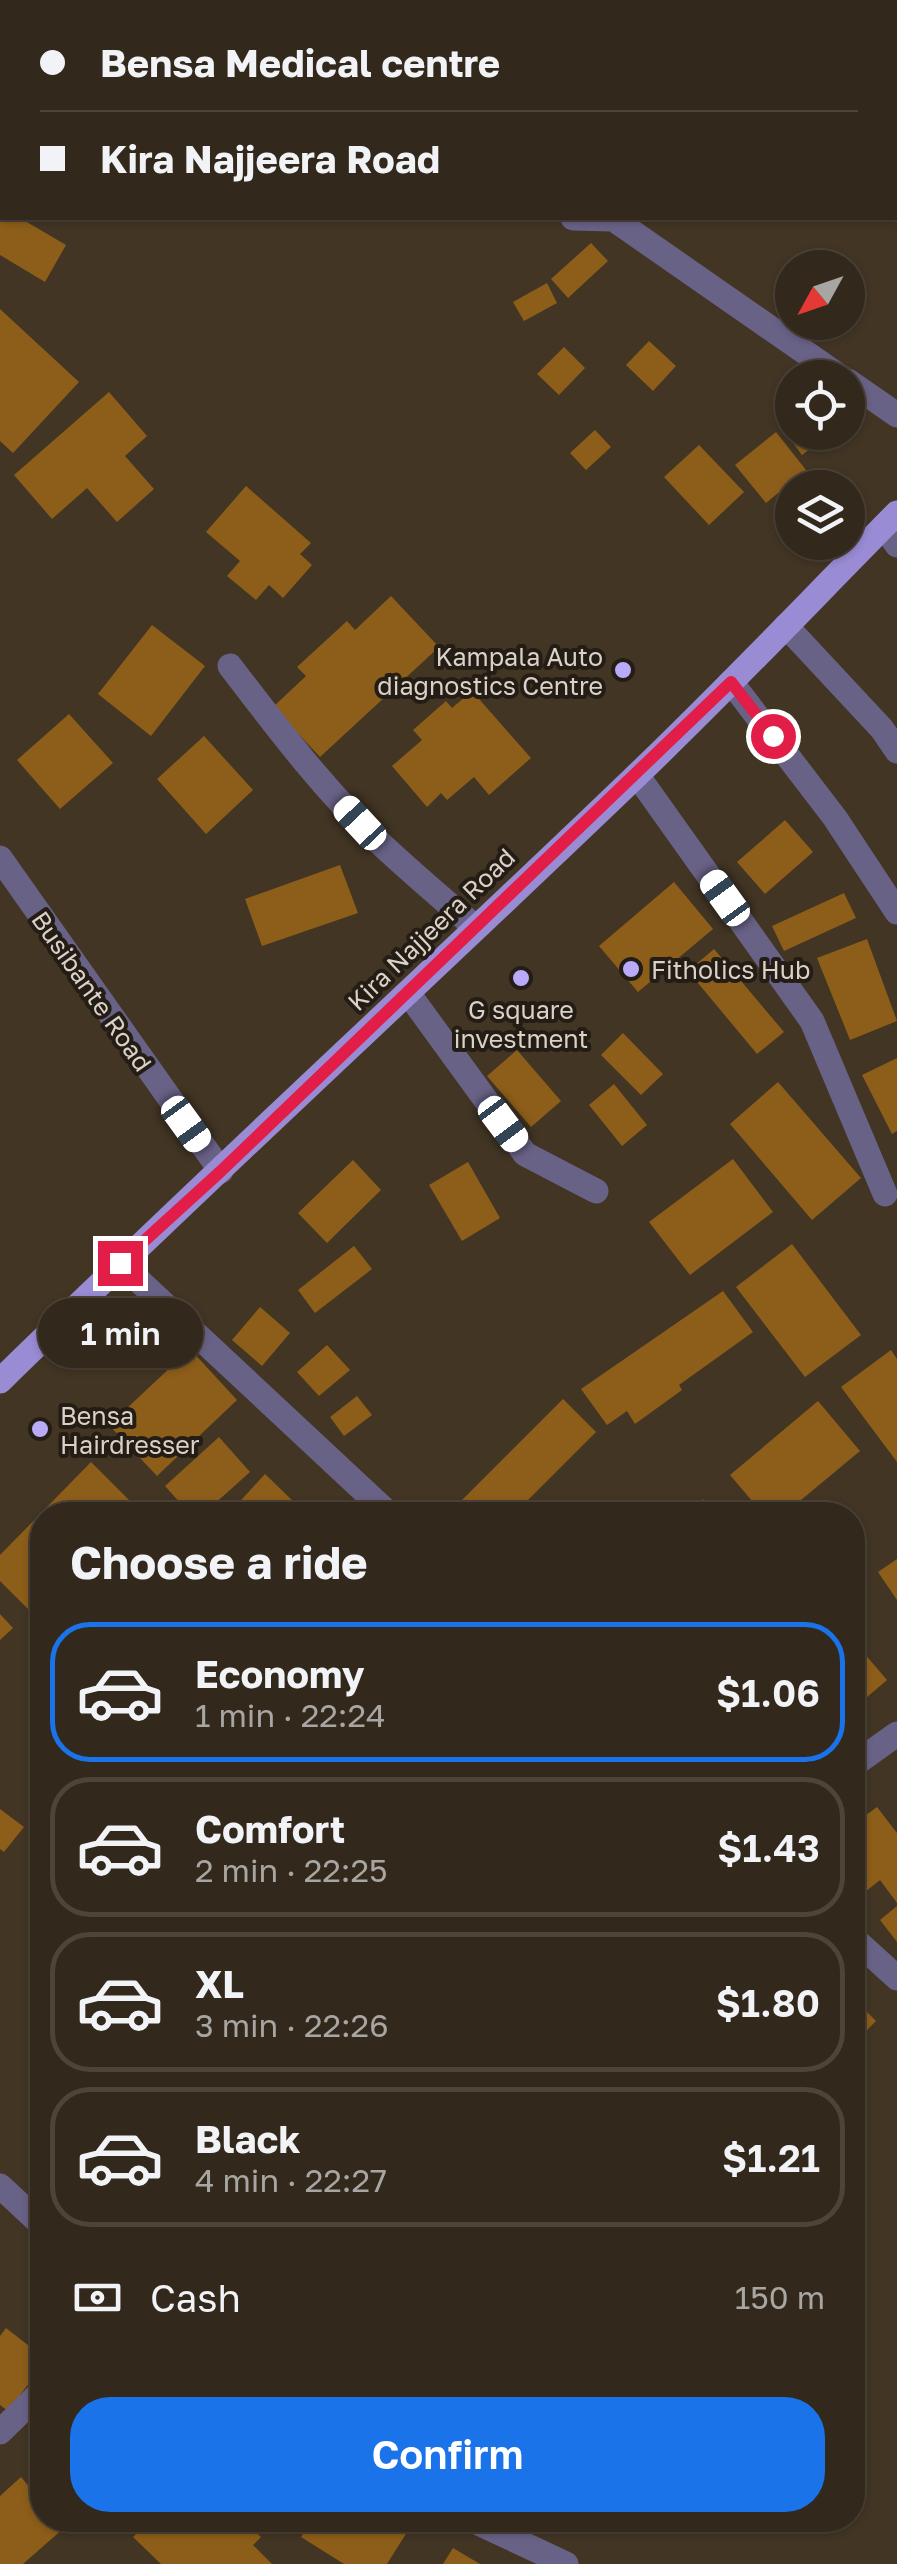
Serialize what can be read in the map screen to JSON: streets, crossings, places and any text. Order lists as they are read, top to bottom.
{
  "streets": {
    "main road": ["Kira Najjeera Road"],
    "street": ["Busibante Road"]
  },
  "crossings": [
    ["Kira Najjeera Road", "Busibante Road"]
  ],
  "places": [
    "Kampala Auto diagnostics Centre",
    "Fitholics Hub",
    "G square investment",
    "Bensa Hairdresser"
  ],
  "north": "bottom left",
  "page": {
    "banner": ["Bensa Medical centre", "Kira Najjeera Road"],
    "bubble": "1 min",
    "heading": "Choose a ride",
    "list": [
      {
        "name": "Economy",
        "note": "1 min · 22:24",
        "value": "$1.06"
      },
      {
        "name": "Comfort",
        "note": "2 min · 22:25",
        "value": "$1.43"
      },
      {
        "name": "XL",
        "note": "3 min · 22:26",
        "value": "$1.80"
      },
      {
        "name": "Black",
        "note": "4 min · 22:27",
        "value": "$1.21"
      }
    ],
    "pay": ["Cash", "150 m"],
    "buttons": "Confirm"
  }
}
